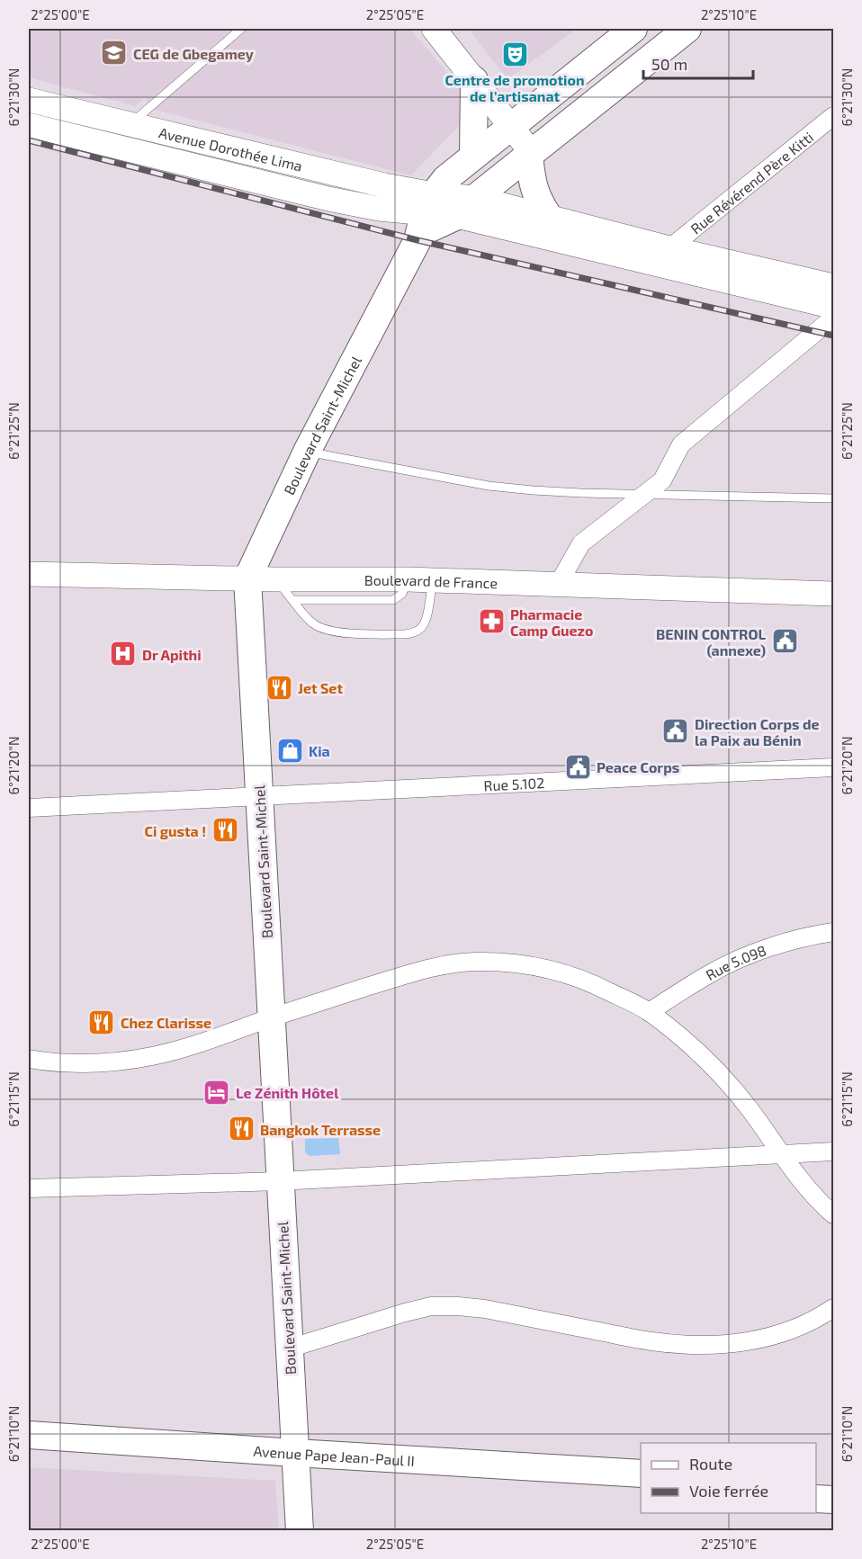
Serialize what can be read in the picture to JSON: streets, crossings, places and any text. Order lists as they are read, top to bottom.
{
  "streets": {
    "main road": [
      "Avenue Dorothée Lima",
      "Boulevard Saint-Michel",
      "Boulevard de France",
      "Avenue Pape Jean-Paul II"
    ],
    "street": ["Rue Révérend Père Kitti", "Rue 5.102", "Rue 5.098"]
  },
  "crossings": [
    ["Avenue Dorothée Lima", "Boulevard Saint-Michel"],
    ["Boulevard Saint-Michel", "Boulevard de France"],
    ["Boulevard Saint-Michel", "Rue 5.102"],
    ["Boulevard Saint-Michel", "Avenue Pape Jean-Paul II"]
  ],
  "places": {
    "school or university": ["CEG de Gbegamey"],
    "theatre": ["Centre de promotion de l’artisanat"],
    "pharmacy": ["Pharmacie Camp Guezo"],
    "public building": ["BENIN CONTROL (annexe)", "Direction Corps de la Paix au Bénin", "Peace Corps"],
    "hospital": ["Dr Apithi"],
    "restaurant": [
      "Jet Set",
      "Ci gusta !",
      "Chez Clarisse",
      "Bangkok Terrasse"
    ],
    "shop": ["Kia"],
    "hotel": ["Le Zénith Hôtel"]
  },
  "legend": ["Route", "Voie ferrée"],
  "scale_bar": "50 m",
  "coordinates": [
    "2°25'00\"E",
    "2°25'05\"E",
    "2°25'10\"E",
    "6°21'30\"N",
    "6°21'25\"N",
    "6°21'20\"N",
    "6°21'15\"N",
    "6°21'10\"N"
  ]
}
